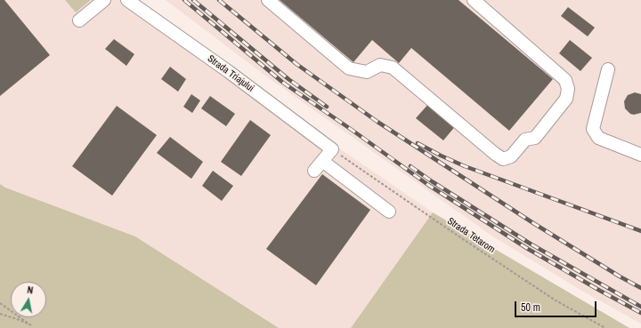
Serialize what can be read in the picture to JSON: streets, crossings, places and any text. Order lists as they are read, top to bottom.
{
  "streets": {
    "street": ["Strada Triajului"],
    "path": ["Strada Tetarom"]
  },
  "crossings": [
    ["Strada Triajului", "Strada Tetarom"]
  ],
  "scale_bar": "50 m",
  "north": "top"
}
